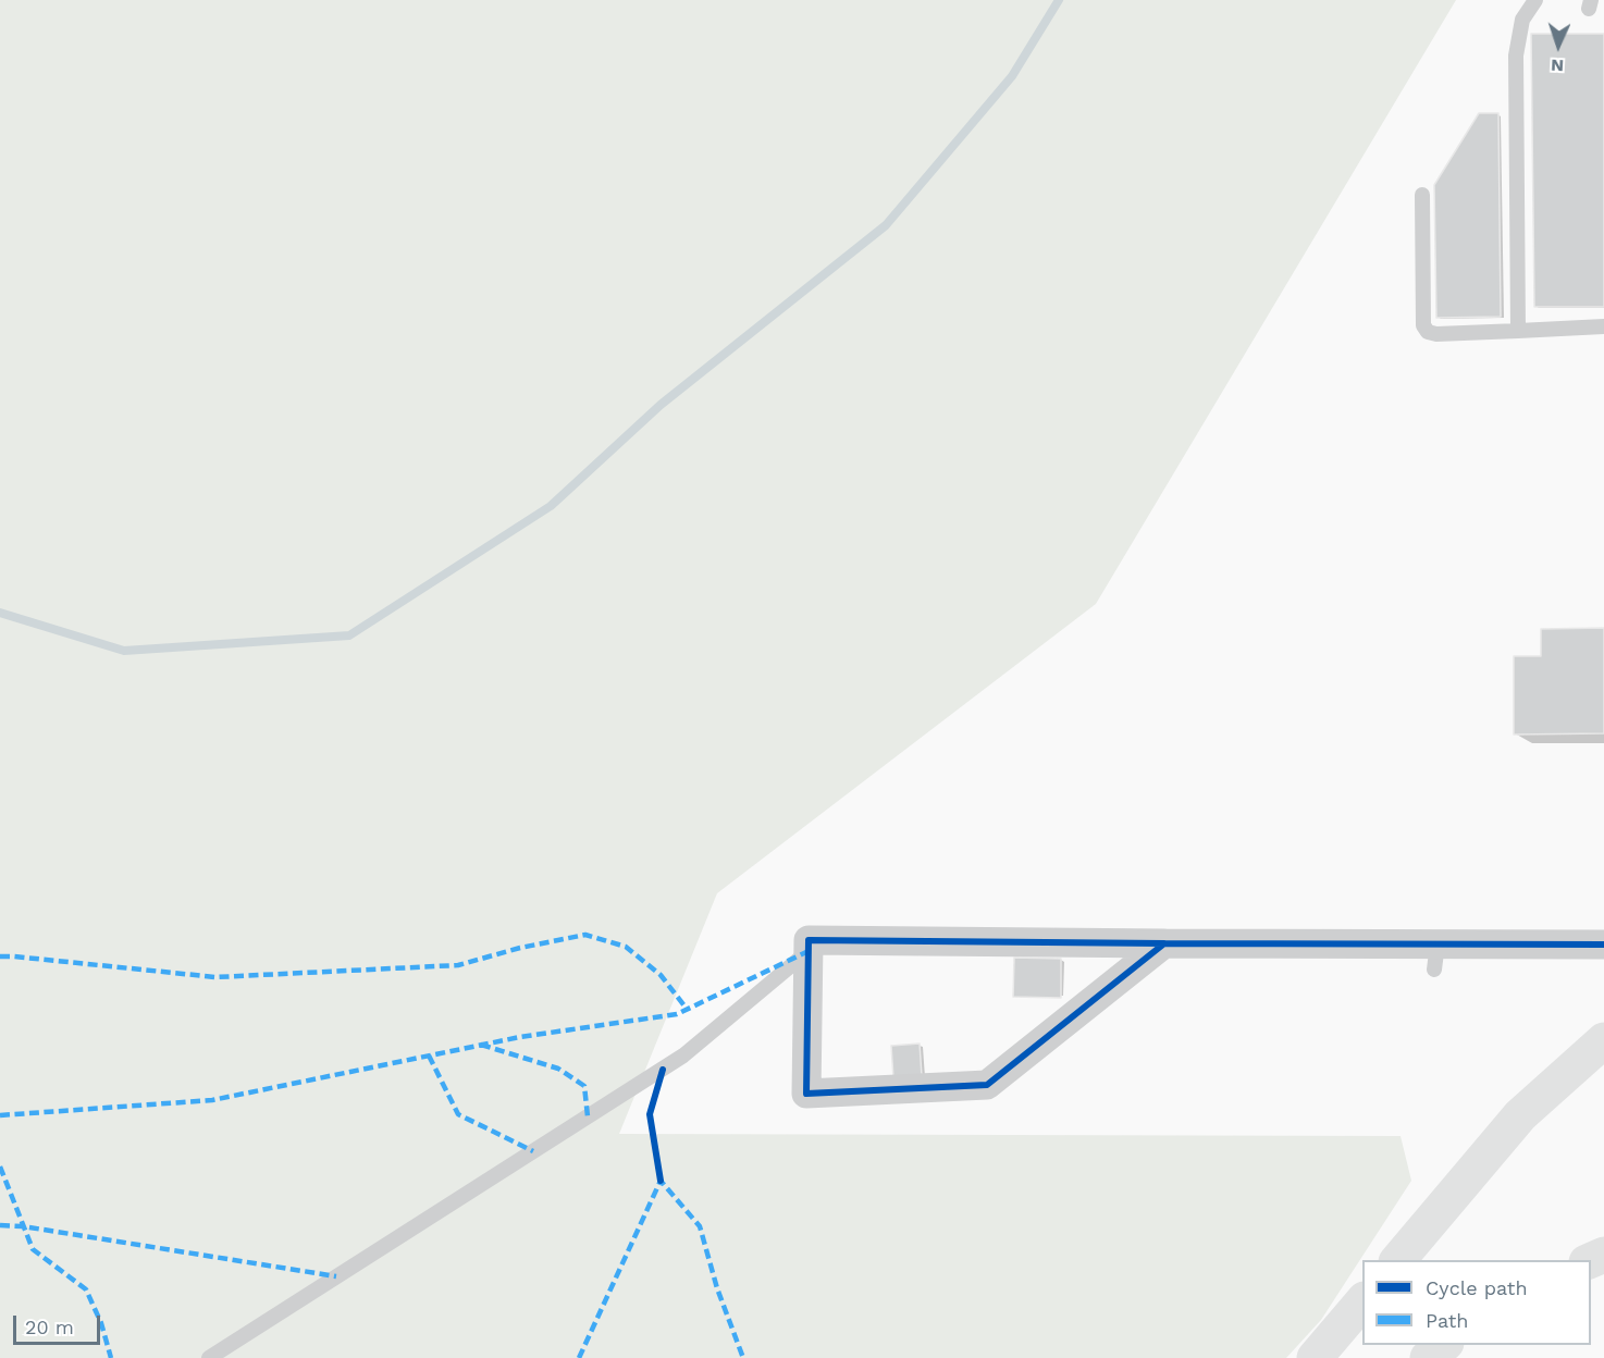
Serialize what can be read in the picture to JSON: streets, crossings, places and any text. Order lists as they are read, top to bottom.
{
  "legend": ["Cycle path", "Path"],
  "scale_bar": "20 m",
  "north": "bottom"
}
